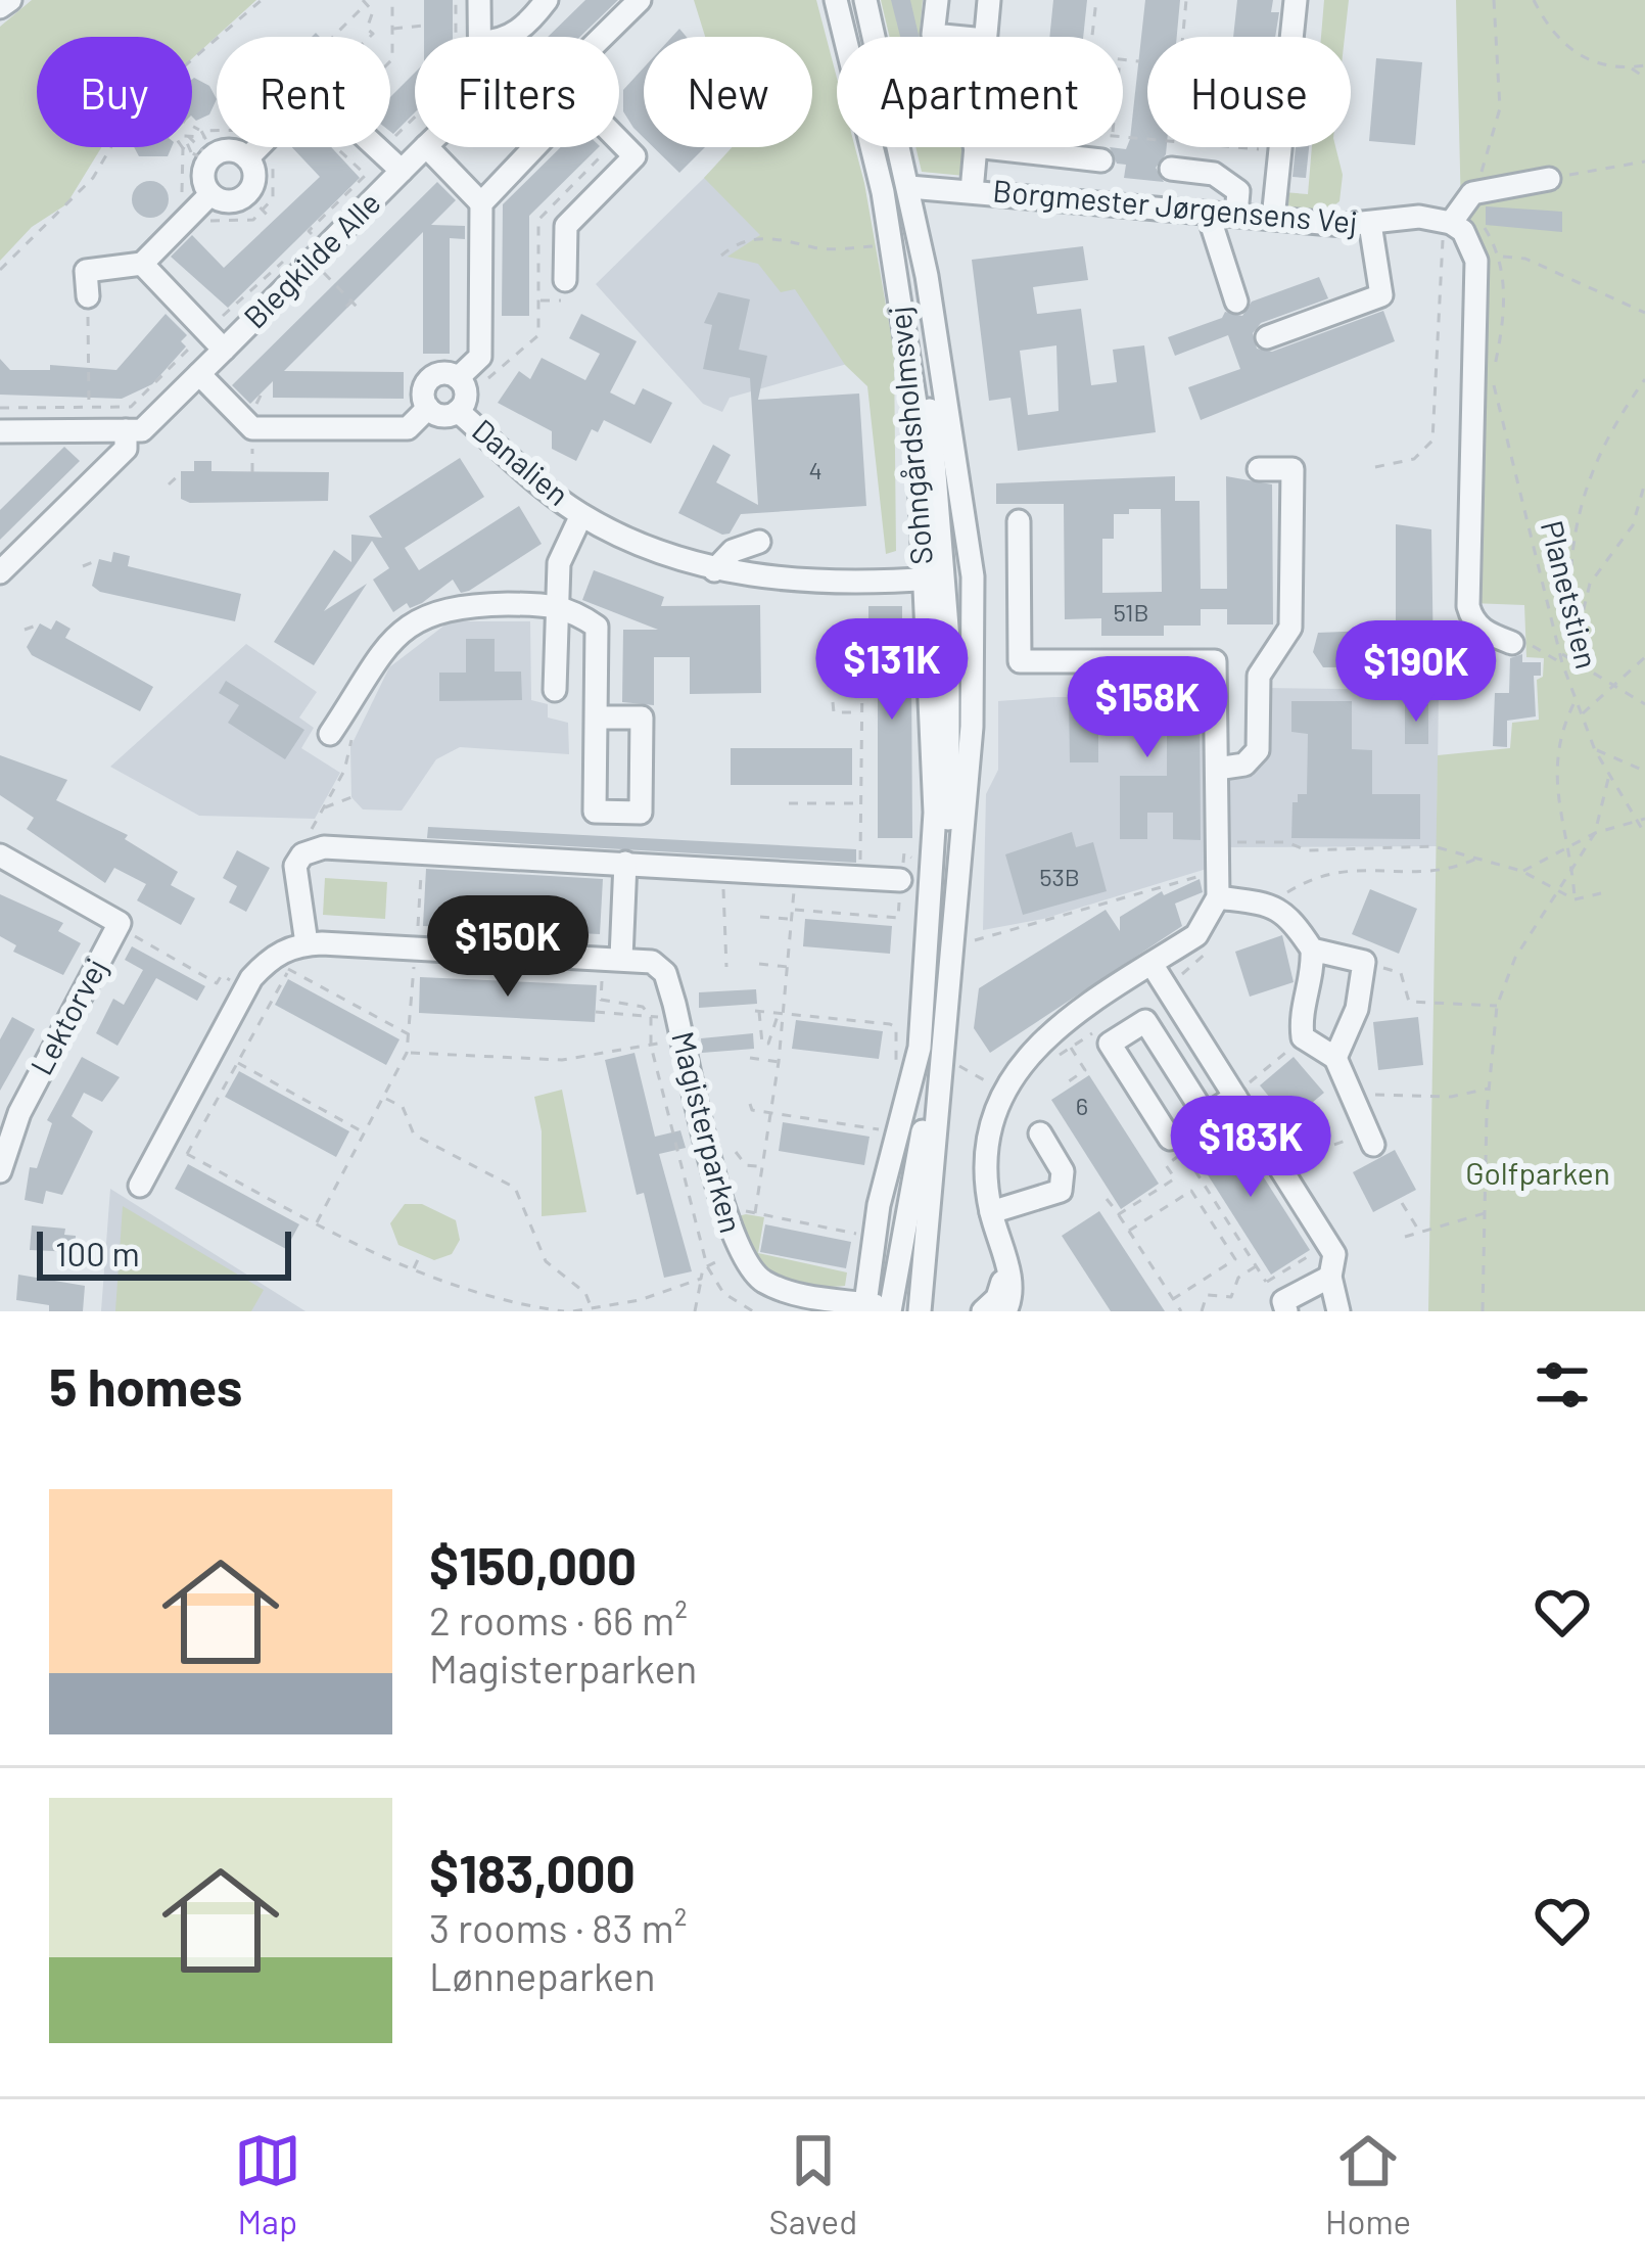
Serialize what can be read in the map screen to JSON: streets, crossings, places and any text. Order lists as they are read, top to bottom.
{
  "streets": {
    "street": [
      "Borgmester Jørgensens Vej",
      "Blegkilde Alle",
      "Sohngårdsholmsvej",
      "Danalien",
      "Lektorvej",
      "Magisterparken"
    ],
    "path": ["Planetstien"]
  },
  "crossings": [
    ["Borgmester Jørgensens Vej", "Sohngårdsholmsvej"],
    ["Sohngårdsholmsvej", "Danalien"],
    ["Sohngårdsholmsvej", "Magisterparken"]
  ],
  "parks": ["Golfparken"],
  "house_numbers": [
    "4",
    "51B",
    "53B",
    "6"
  ],
  "scale_bar": "100 m",
  "page": {
    "chip": [
      "Buy",
      "Rent",
      "Filters",
      "New",
      "Apartment",
      "House"
    ],
    "price": [
      "$131K",
      "$190K",
      "$158K",
      "$150K",
      "$183K"
    ],
    "scale": "100 m",
    "heading": "5 homes",
    "list": [
      {
        "name": "$150,000",
        "note": "2 rooms · 66 m² · Magisterparken"
      },
      {
        "name": "$183,000",
        "note": "3 rooms · 83 m² · Lønneparken"
      }
    ],
    "tabs": ["Map", "Saved", "Home"]
  }
}
